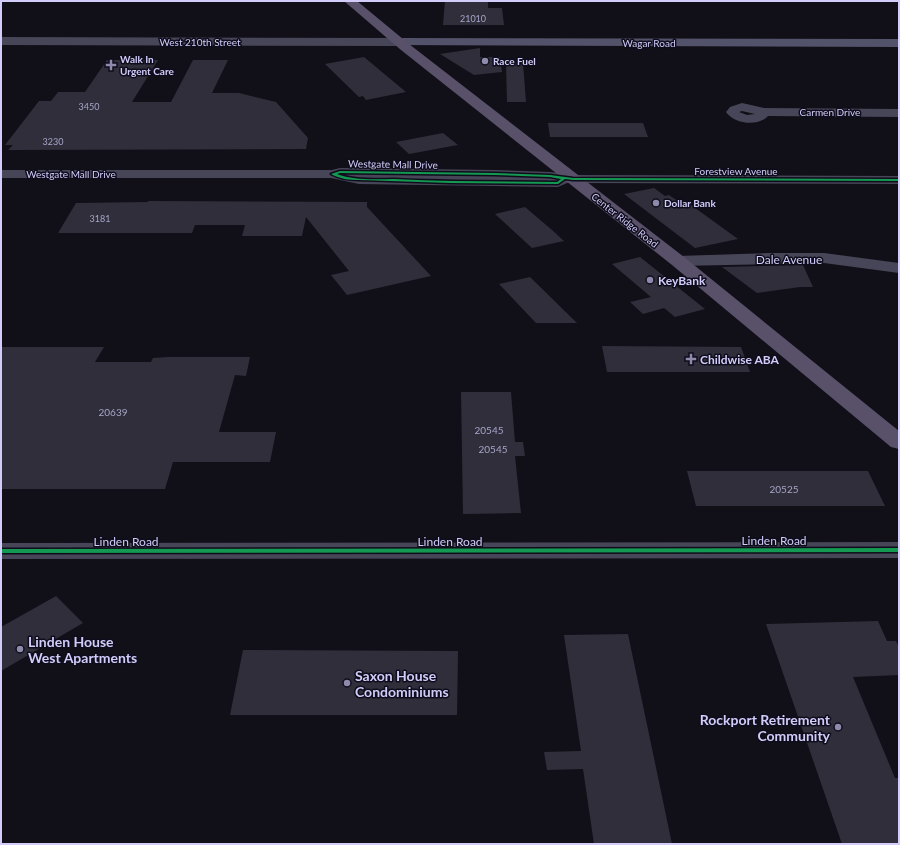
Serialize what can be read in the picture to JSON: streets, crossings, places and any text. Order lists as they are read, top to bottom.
{
  "streets": {
    "main road": ["Wagar Road", "Center Ridge Road"],
    "street": [
      "West 210th Street",
      "Carmen Drive",
      "Westgate Mall Drive",
      "Forestview Avenue",
      "Dale Avenue",
      "Linden Road"
    ]
  },
  "crossings": [
    ["West 210th Street", "Wagar Road"],
    ["West 210th Street", "Center Ridge Road"],
    ["Wagar Road", "Center Ridge Road"],
    ["Westgate Mall Drive", "Forestview Avenue"],
    ["Westgate Mall Drive", "Center Ridge Road"],
    ["Forestview Avenue", "Center Ridge Road"],
    ["Center Ridge Road", "Dale Avenue"]
  ],
  "places": {
    "other": [
      "Race Fuel",
      "Dollar Bank",
      "KeyBank",
      "Linden House West Apartments",
      "Saxon House Condominiums",
      "Rockport Retirement Community"
    ],
    "health": ["Walk In Urgent Care", "Childwise ABA"]
  },
  "house_numbers": [
    "21010",
    "3450",
    "3230",
    "3181",
    "20639",
    "20545",
    "20545",
    "20525"
  ]
}
